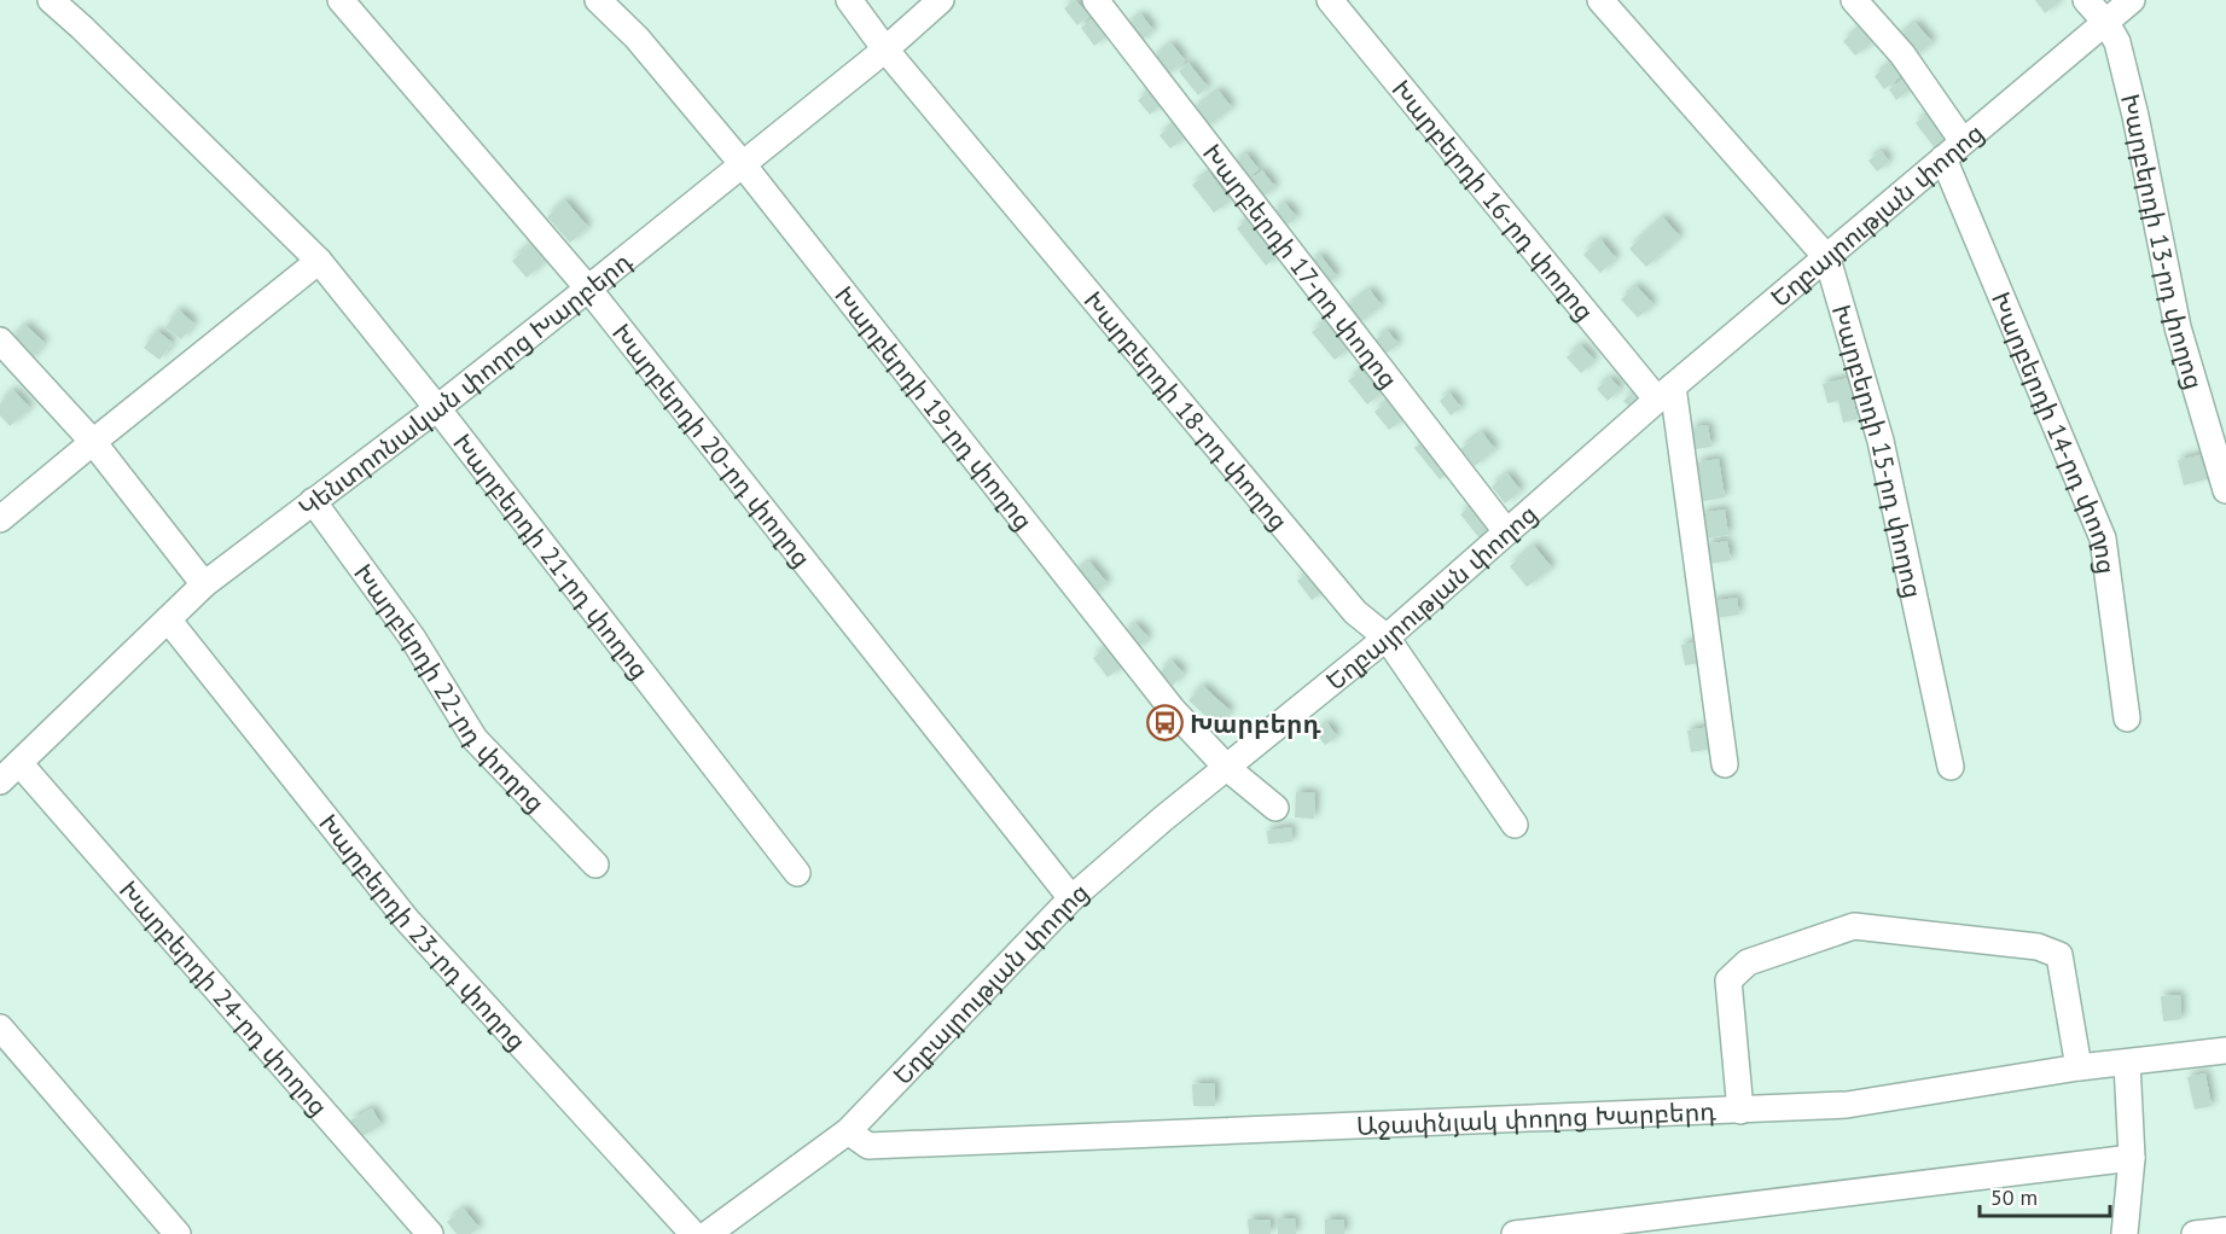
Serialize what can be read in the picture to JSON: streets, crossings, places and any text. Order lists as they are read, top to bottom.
{
  "streets": {
    "street": [
      "Խարբերդի 16-րդ փողոց",
      "Եղբայրության փողոց",
      "Խարբերդի 13-րդ փողոց",
      "Խարբերդի 17-րդ փողոց",
      "Կենտրոնական փողոց Խարբերդ",
      "Խարբերդի 19-րդ փողոց",
      "Խարբերդի 18-րդ փողոց",
      "Խարբերդի 14-րդ փողոց",
      "Խարբերդի 20-րդ փողոց",
      "Խարբերդի 15-րդ փողոց",
      "Խարբերդի 21-րդ փողոց",
      "Խարբերդի 22-րդ փողոց",
      "Խարբերդի 23-րդ փողոց",
      "Խարբերդի 24-րդ փողոց",
      "Աջափնյակ փողոց Խարբերդ"
    ]
  },
  "crossings": [
    ["Խարբերդի 16-րդ փողոց", "Եղբայրության փողոց"],
    ["Եղբայրության փողոց", "Խարբերդի 13-րդ փողոց"],
    ["Եղբայրության փողոց", "Խարբերդի 17-րդ փողոց"],
    ["Եղբայրության փողոց", "Խարբերդի 19-րդ փողոց"],
    ["Եղբայրության փողոց", "Խարբերդի 18-րդ փողոց"],
    ["Եղբայրության փողոց", "Խարբերդի 14-րդ փողոց"],
    ["Եղբայրության փողոց", "Խարբերդի 20-րդ փողոց"],
    ["Եղբայրության փողոց", "Խարբերդի 15-րդ փողոց"],
    ["Եղբայրության փողոց", "Աջափնյակ փողոց Խարբերդ"],
    ["Կենտրոնական փողոց Խարբերդ", "Խարբերդի 19-րդ փողոց"],
    ["Կենտրոնական փողոց Խարբերդ", "Խարբերդի 18-րդ փողոց"],
    ["Կենտրոնական փողոց Խարբերդ", "Խարբերդի 20-րդ փողոց"],
    ["Կենտրոնական փողոց Խարբերդ", "Խարբերդի 21-րդ փողոց"],
    ["Կենտրոնական փողոց Խարբերդ", "Խարբերդի 22-րդ փողոց"],
    ["Կենտրոնական փողոց Խարբերդ", "Խարբերդի 23-րդ փողոց"],
    ["Կենտրոնական փողոց Խարբերդ", "Խարբերդի 24-րդ փողոց"]
  ],
  "places": {
    "bus stop": ["Խարբերդ"]
  },
  "scale_bar": "50 m"
}
